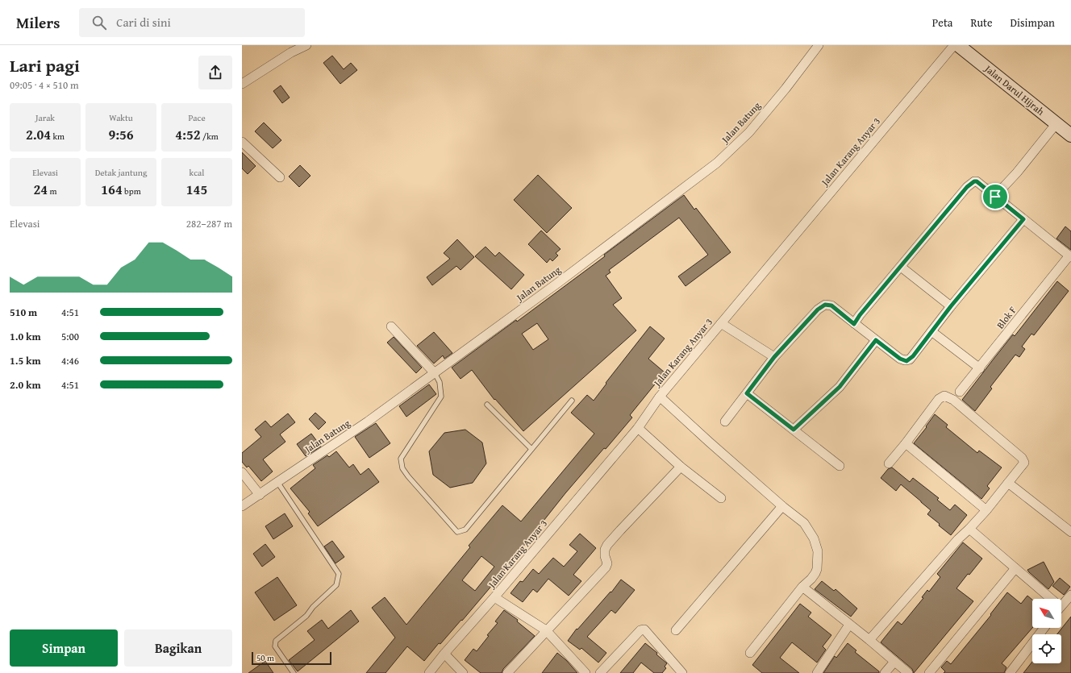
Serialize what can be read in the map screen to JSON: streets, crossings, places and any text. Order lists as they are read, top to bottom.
{
  "streets": {
    "street": [
      "Jalan Darul Hijrah",
      "Jalan Batung",
      "Jalan Karang Anyar 3",
      "Blok F"
    ]
  },
  "scale_bar": "50 m",
  "north": "top left",
  "page": {
    "header": "Milers",
    "search": "Cari di sini",
    "nav": ["Peta", "Rute", "Disimpan"],
    "heading": ["Lari pagi", "09:05 · 4 × 510 m"],
    "stats": [
      ["Jarak", "2.04 km"],
      ["Waktu", "9:56"],
      ["Pace", "4:52 /km"],
      ["Elevasi", "24 m"],
      ["Detak jantung", "164 bpm"],
      ["kcal", "145"]
    ],
    "chart": ["Elevasi", "282–287 m"],
    "list": [
      {
        "name": "510 m",
        "note": "4:51"
      },
      {
        "name": "1.0 km",
        "note": "5:00"
      },
      {
        "name": "1.5 km",
        "note": "4:46"
      },
      {
        "name": "2.0 km",
        "note": "4:51"
      }
    ],
    "buttons": ["Simpan", "Bagikan"],
    "scale": "50 m"
  }
}
